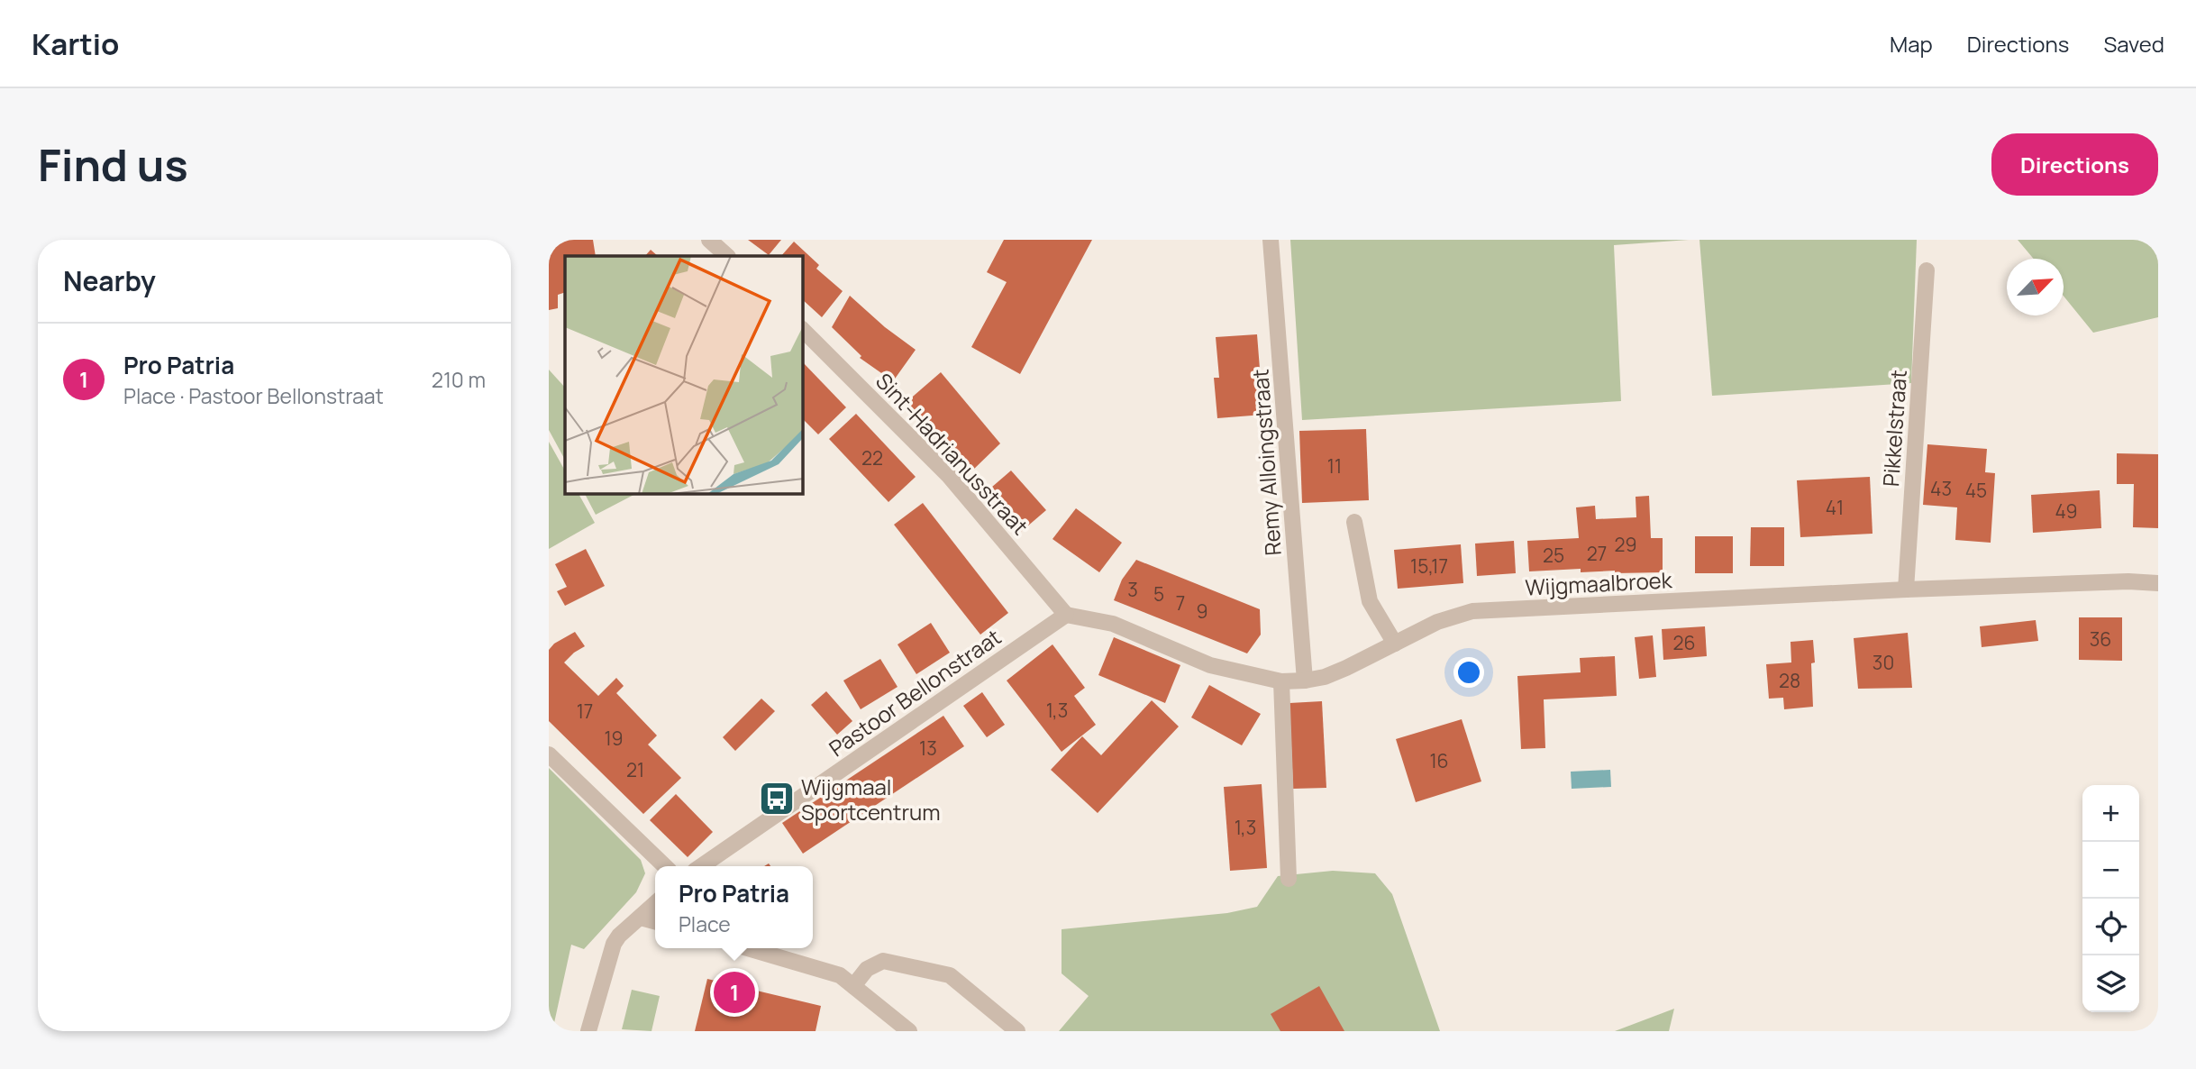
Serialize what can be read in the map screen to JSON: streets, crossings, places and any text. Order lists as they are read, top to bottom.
{
  "streets": {
    "street": [
      "Pikkelstraat",
      "Sint-Hadrianusstraat",
      "Remy Alloingstraat",
      "Wijgmaalbroek",
      "Pastoor Bellonstraat"
    ]
  },
  "crossings": [
    ["Pikkelstraat", "Wijgmaalbroek"],
    ["Sint-Hadrianusstraat", "Wijgmaalbroek"],
    ["Sint-Hadrianusstraat", "Pastoor Bellonstraat"],
    ["Remy Alloingstraat", "Wijgmaalbroek"],
    ["Wijgmaalbroek", "Pastoor Bellonstraat"]
  ],
  "places": {
    "bus stop": ["Wijgmaal Sportcentrum"]
  },
  "house_numbers": [
    "22",
    "11",
    "43",
    "45",
    "41",
    "49",
    "29",
    "27",
    "25",
    "15,17",
    "3",
    "5",
    "7",
    "9",
    "36",
    "26",
    "30",
    "28",
    "1,3",
    "17",
    "19",
    "13",
    "16",
    "21",
    "1,3"
  ],
  "north": "top right",
  "page": {
    "header": "Kartio",
    "nav": ["Map", "Directions", "Saved"],
    "buttons": "Directions",
    "title": "Find us",
    "heading": "Nearby",
    "list": [
      {
        "mark": "1",
        "name": "Pro Patria",
        "note": "Place · Pastoor Bellonstraat",
        "value": "210 m"
      }
    ],
    "map_buttons": ["+", "−"],
    "popup": ["Pro Patria", "Place"],
    "pins": "1"
  }
}
